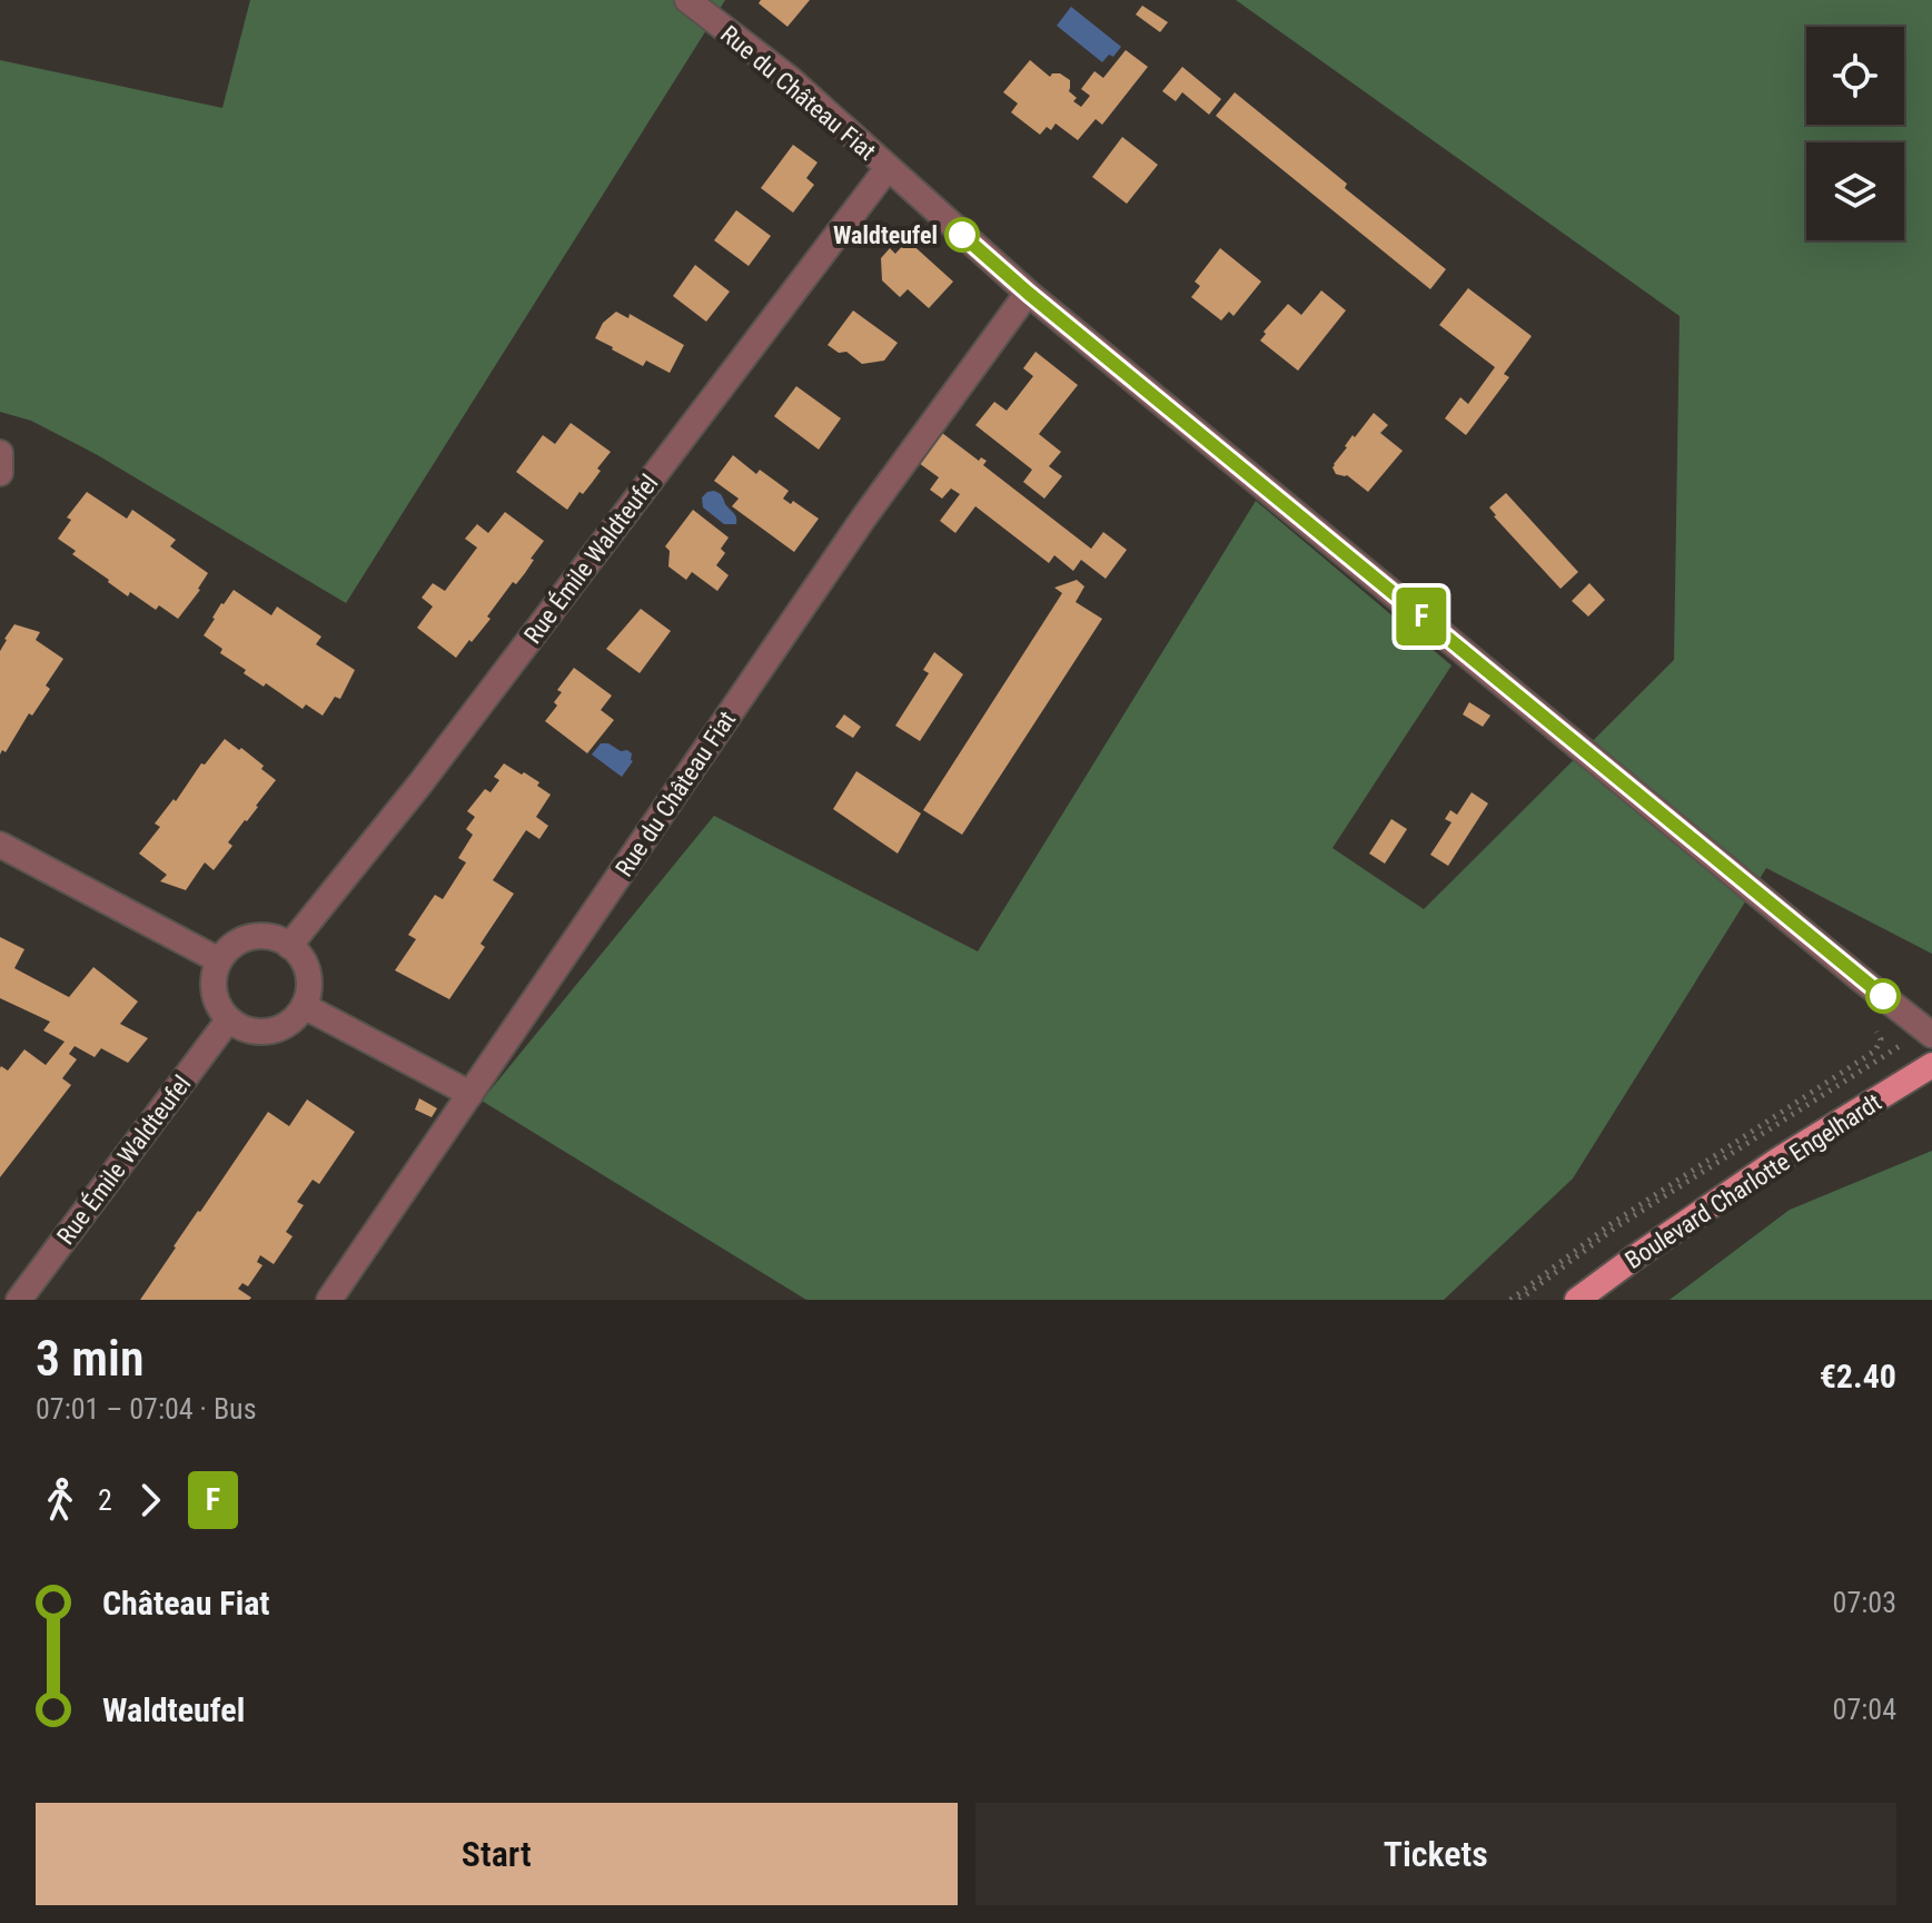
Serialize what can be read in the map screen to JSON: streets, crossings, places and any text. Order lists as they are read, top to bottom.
{
  "streets": {
    "main road": ["Boulevard Charlotte Engelhardt"],
    "street": ["Rue du Château Fiat", "Rue Émile Waldteufel"]
  },
  "crossings": [
    ["Rue du Château Fiat", "Rue Émile Waldteufel"]
  ],
  "places": ["Waldteufel"],
  "lines": ["bus line F"],
  "page": {
    "on_map": "F",
    "heading": ["3 min", "07:01 – 07:04 · Bus", "€2.40"],
    "legs": ["2", "F"],
    "list": [
      {
        "name": "Château Fiat",
        "value": "07:03"
      },
      {
        "name": "Waldteufel",
        "value": "07:04"
      }
    ],
    "buttons": ["Start", "Tickets"]
  }
}
